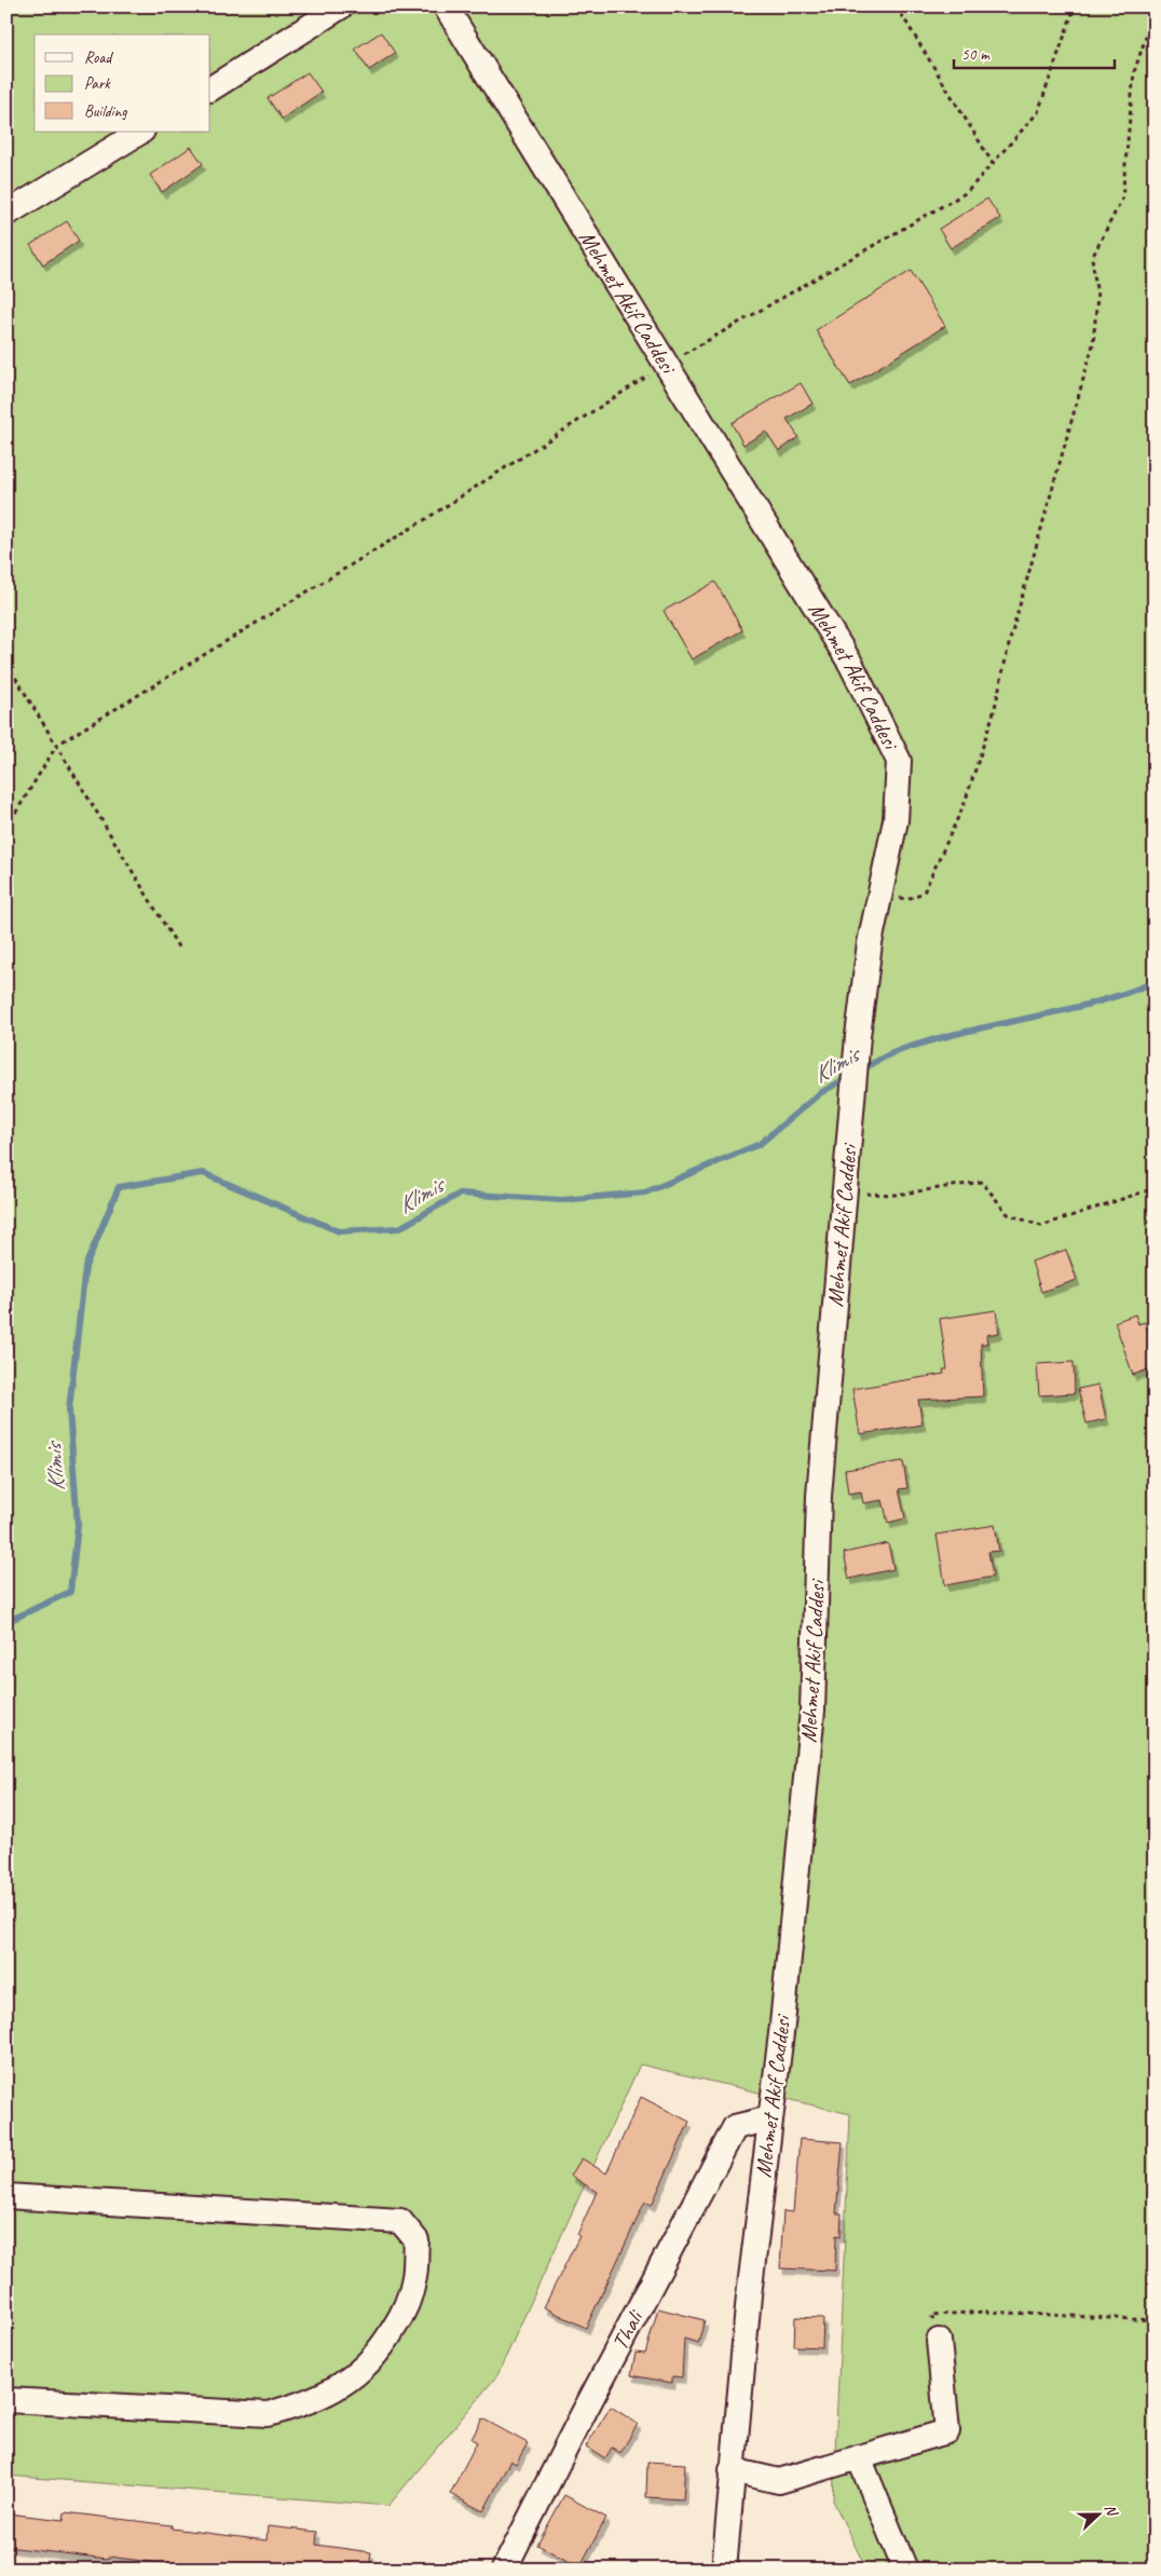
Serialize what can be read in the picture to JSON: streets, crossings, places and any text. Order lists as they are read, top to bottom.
{
  "streets": {
    "street": ["Mehmet Akif Caddesi", "Thali"]
  },
  "crossings": [
    ["Mehmet Akif Caddesi", "Thali"]
  ],
  "water": ["Klimis"],
  "legend": ["Road", "Park", "Building"],
  "scale_bar": "50 m",
  "north": "right"
}
